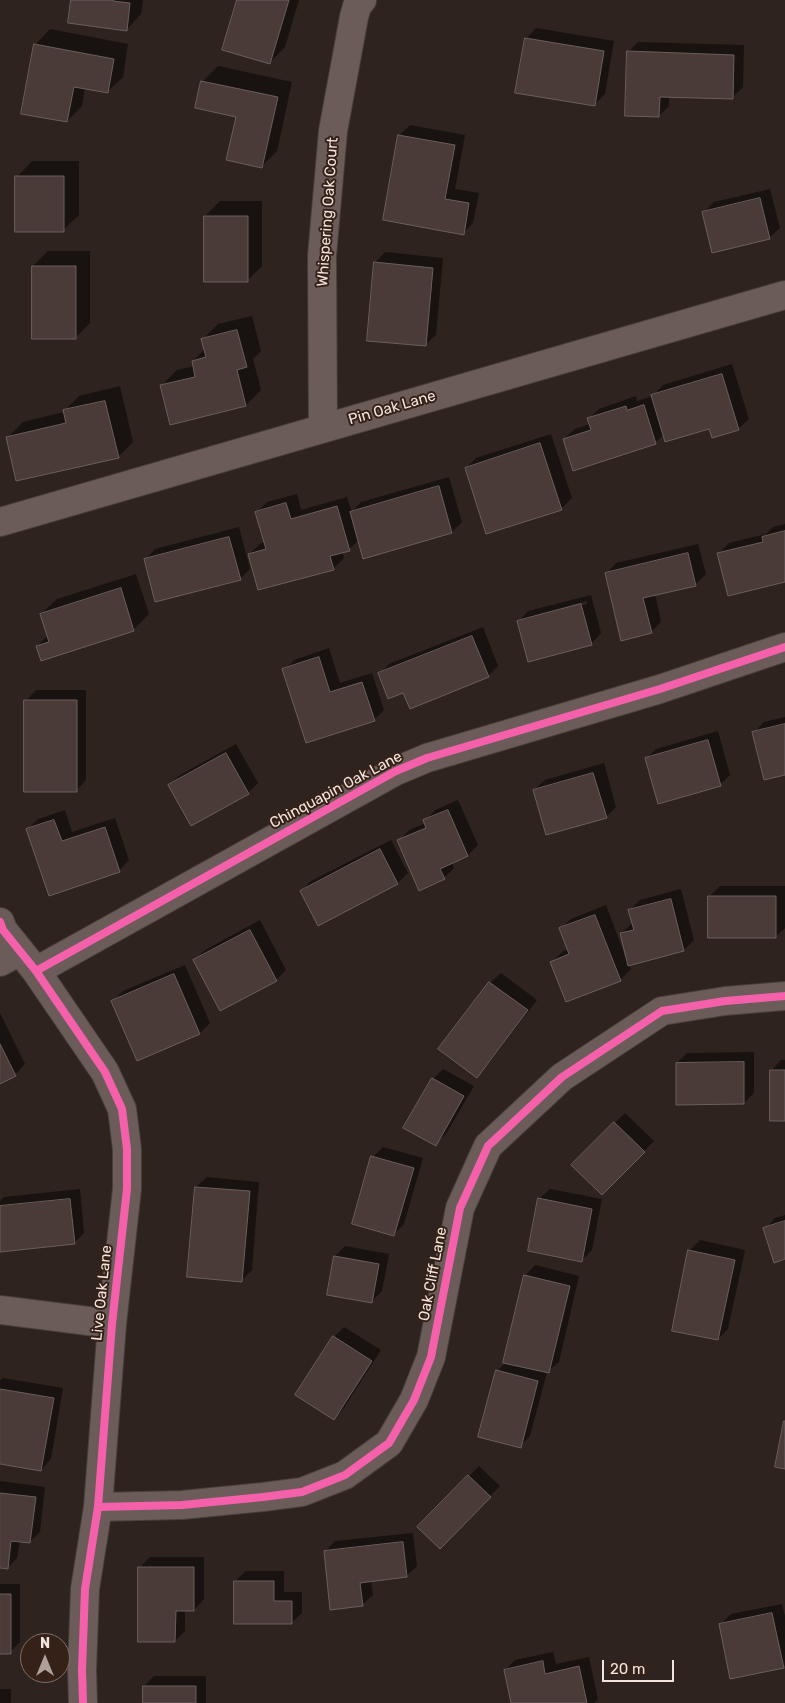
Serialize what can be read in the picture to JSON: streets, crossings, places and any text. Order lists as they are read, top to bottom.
{
  "streets": {
    "street": [
      "Whispering Oak Court",
      "Pin Oak Lane",
      "Chinquapin Oak Lane",
      "Oak Cliff Lane",
      "Live Oak Lane"
    ]
  },
  "crossings": [
    ["Whispering Oak Court", "Pin Oak Lane"],
    ["Chinquapin Oak Lane", "Live Oak Lane"],
    ["Oak Cliff Lane", "Live Oak Lane"]
  ],
  "scale_bar": "20 m",
  "north": "top"
}
